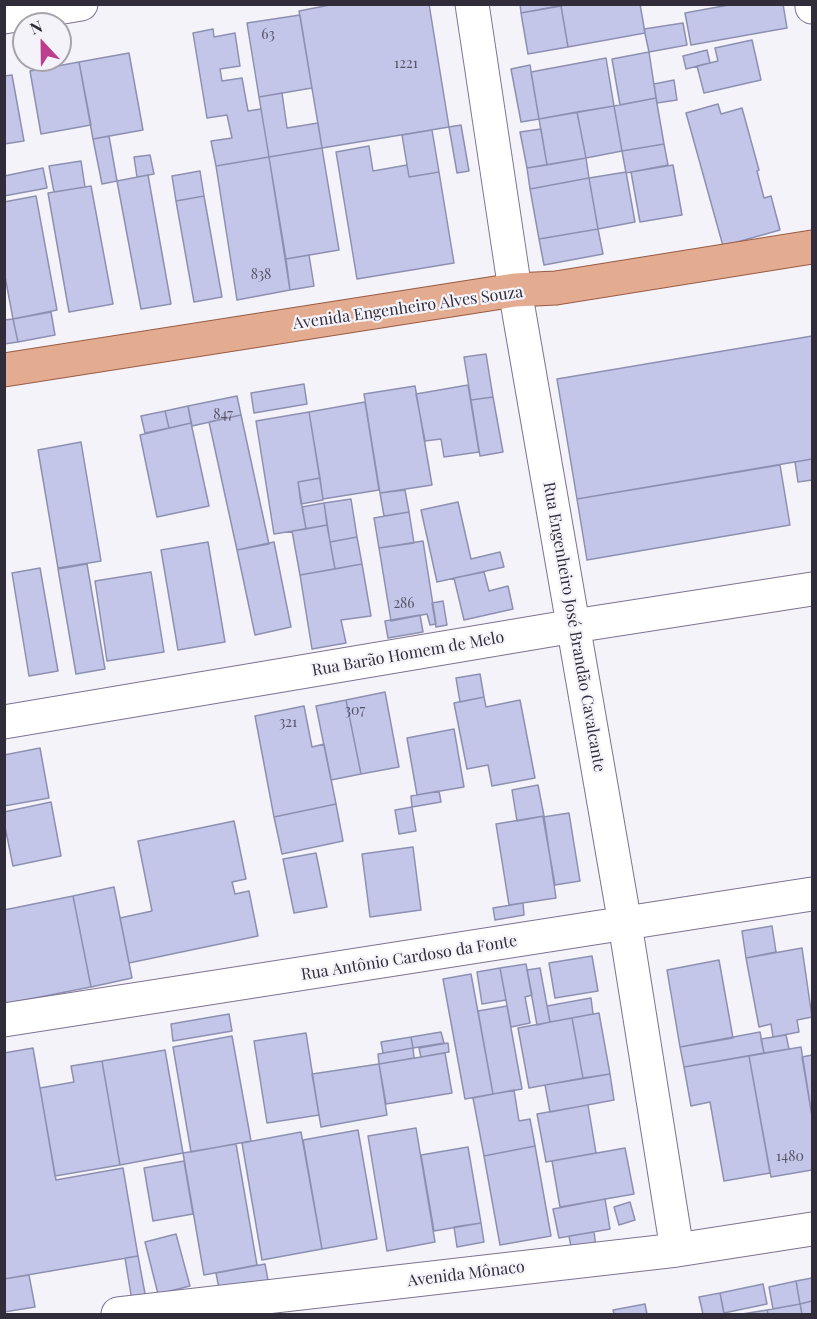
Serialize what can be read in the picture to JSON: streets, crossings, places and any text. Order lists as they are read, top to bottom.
{
  "streets": {
    "main road": ["Avenida Engenheiro Alves Souza"],
    "street": [
      "Rua Engenheiro José Brandão Cavalcante",
      "Rua Barão Homem de Melo",
      "Rua Antônio Cardoso da Fonte",
      "Avenida Mônaco"
    ]
  },
  "crossings": [
    ["Avenida Engenheiro Alves Souza", "Rua Engenheiro José Brandão Cavalcante"],
    ["Rua Engenheiro José Brandão Cavalcante", "Rua Barão Homem de Melo"],
    ["Rua Engenheiro José Brandão Cavalcante", "Rua Antônio Cardoso da Fonte"],
    ["Rua Engenheiro José Brandão Cavalcante", "Avenida Mônaco"]
  ],
  "house_numbers": [
    "63",
    "1221",
    "838",
    "847",
    "286",
    "307",
    "321",
    "1480"
  ],
  "north": "top"
}
